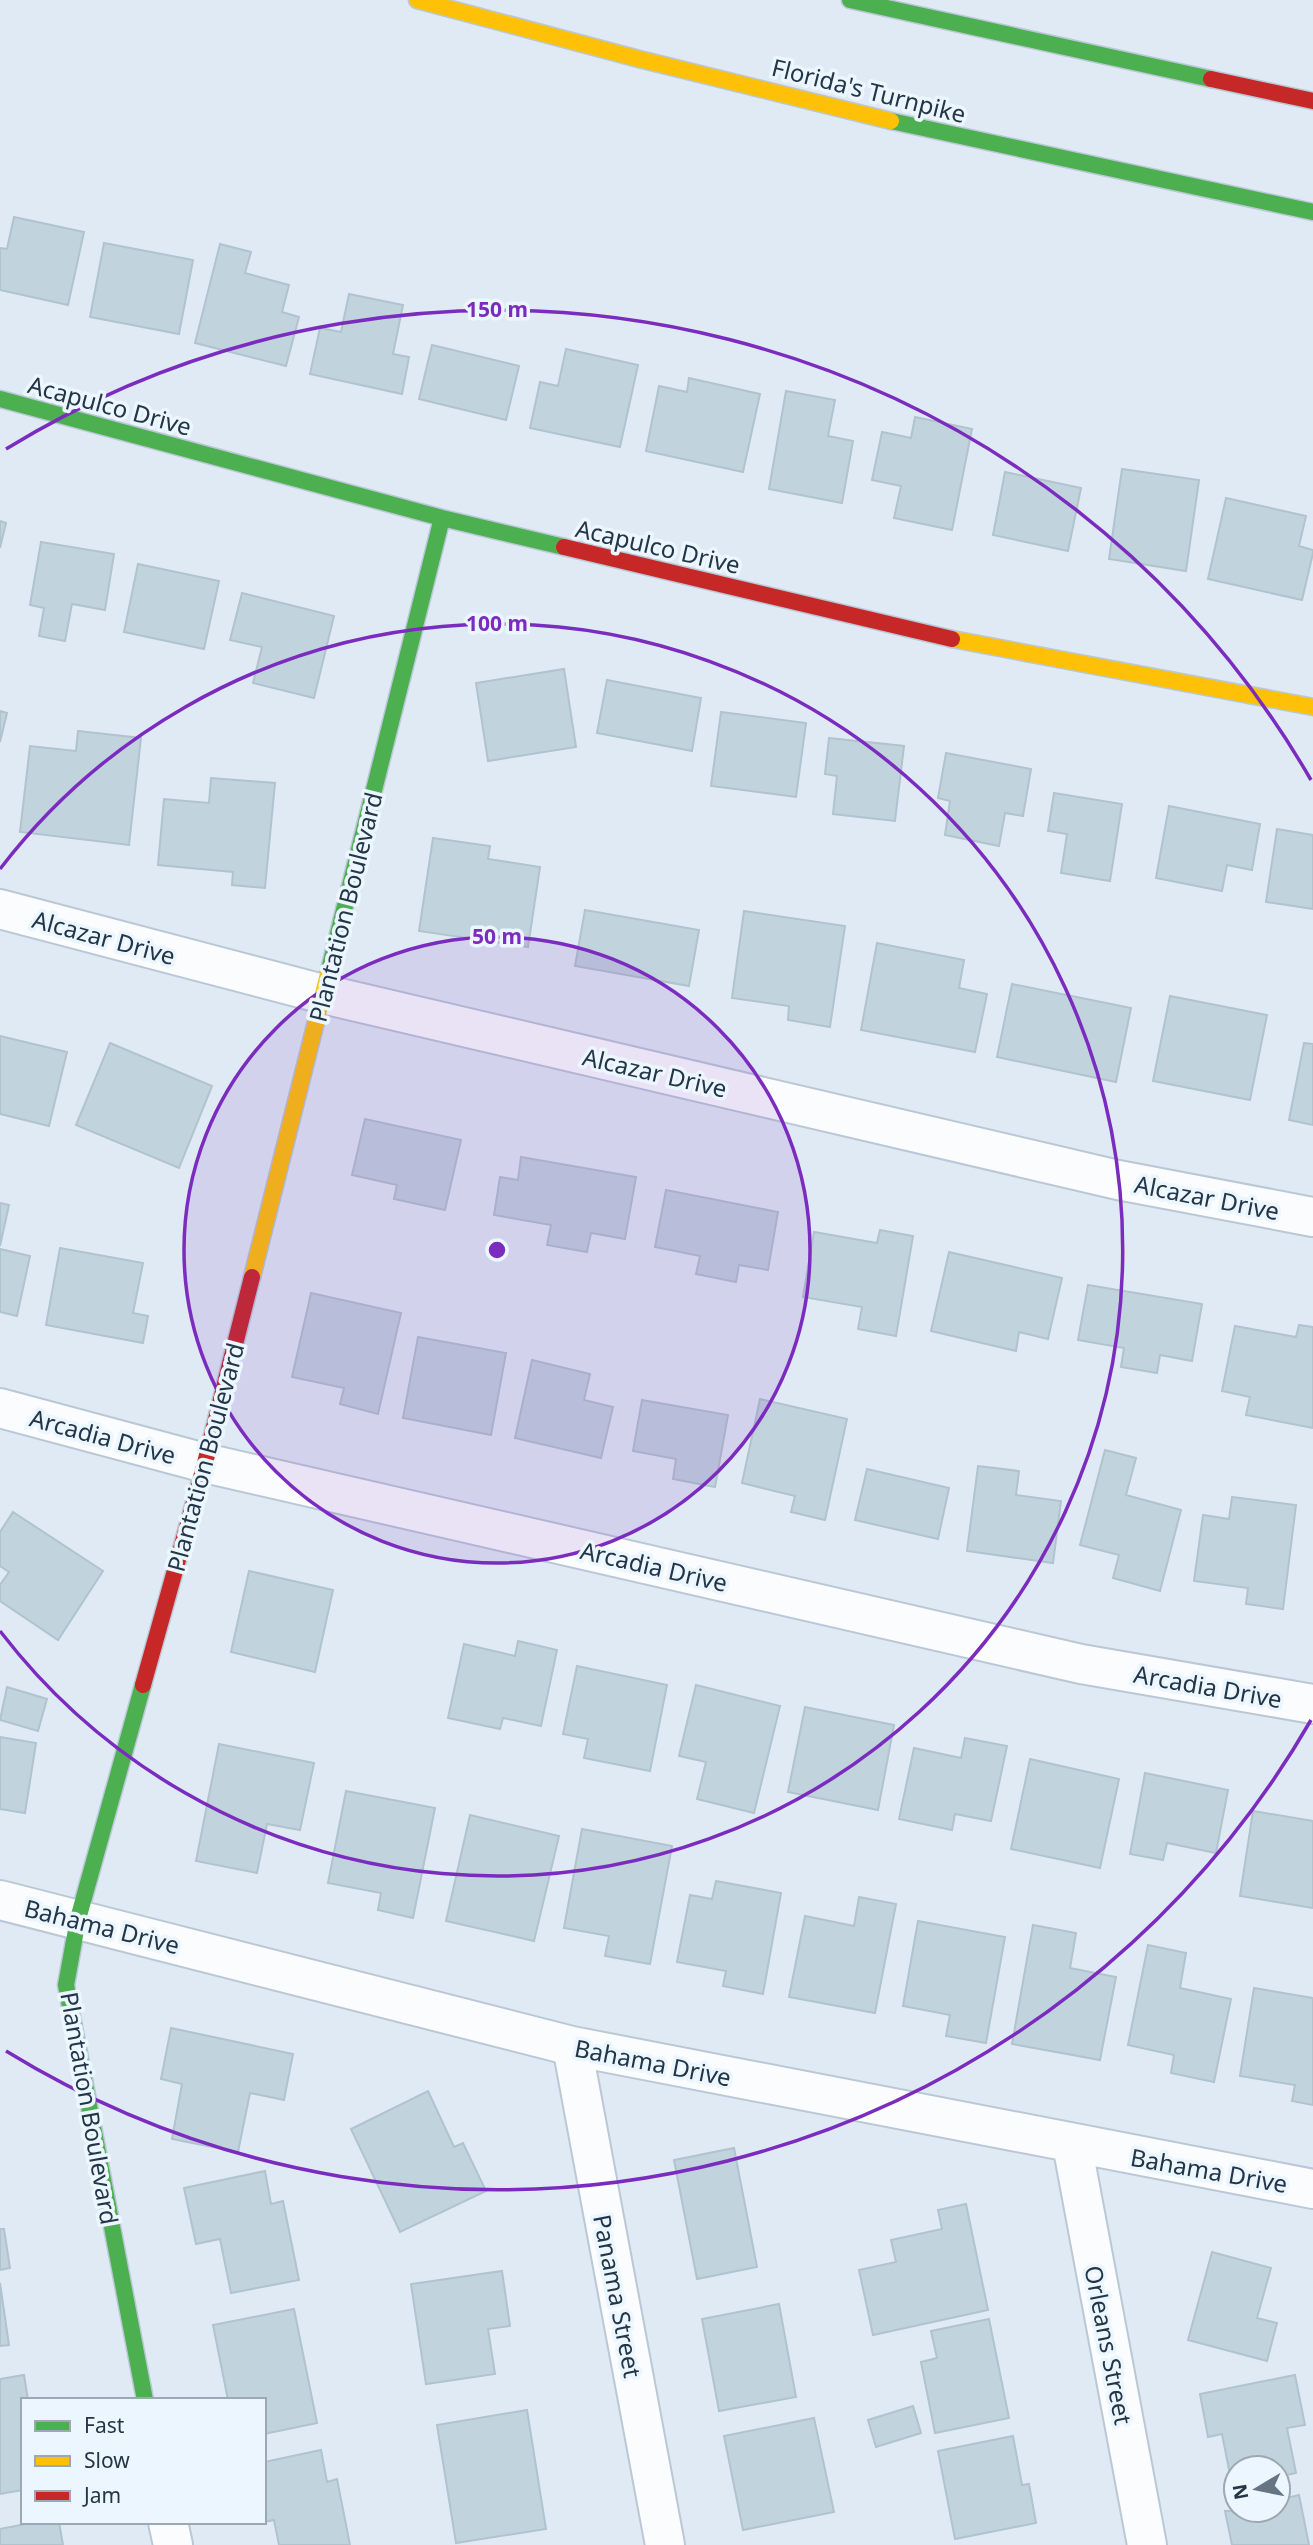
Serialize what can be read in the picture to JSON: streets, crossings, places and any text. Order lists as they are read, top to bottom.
{
  "streets": {
    "main road": ["Florida's Turnpike", "Acapulco Drive", "Plantation Boulevard"],
    "street": [
      "Alcazar Drive",
      "Arcadia Drive",
      "Bahama Drive",
      "Panama Street",
      "Orleans Street"
    ]
  },
  "crossings": [
    ["Acapulco Drive", "Plantation Boulevard"],
    ["Plantation Boulevard", "Alcazar Drive"],
    ["Plantation Boulevard", "Arcadia Drive"],
    ["Plantation Boulevard", "Bahama Drive"],
    ["Bahama Drive", "Panama Street"],
    ["Bahama Drive", "Orleans Street"]
  ],
  "legend": ["Fast", "Slow", "Jam"],
  "north": "left",
  "rings": ["150 m", "100 m", "50 m"]
}
